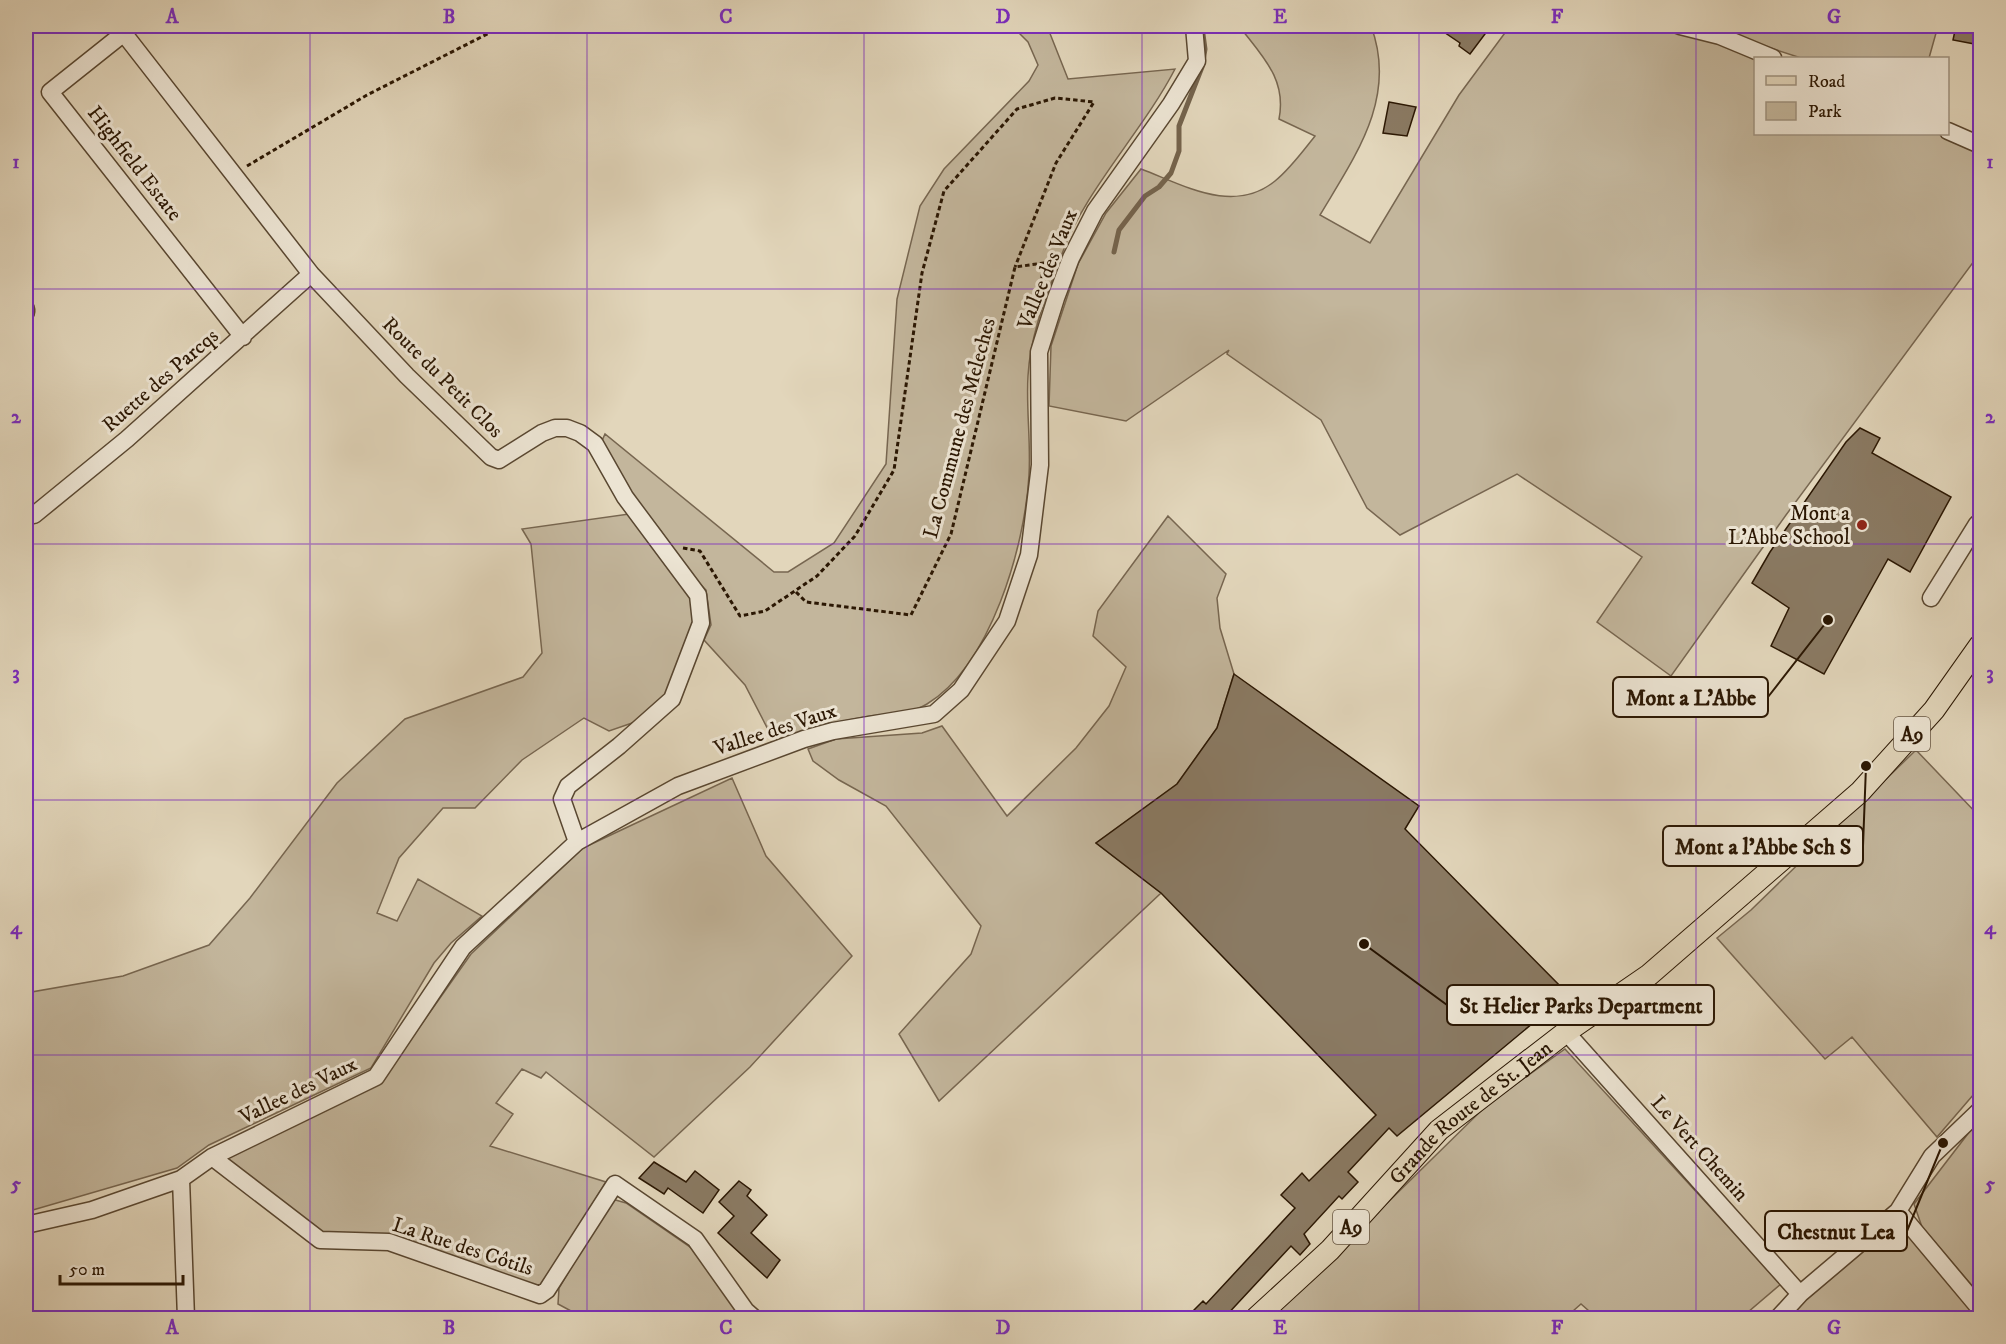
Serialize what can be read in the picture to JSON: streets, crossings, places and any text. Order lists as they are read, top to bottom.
{
  "streets": {
    "main road": ["A9", "Grande Route de St. Jean"],
    "street": [
      "Highfield Estate",
      "Vallee des Vaux",
      "Route du Petit Clos",
      "Ruette des Parcqs",
      "Le Vert Chemin",
      "La Rue des Côtils"
    ],
    "path": ["La Commune des Meleches"]
  },
  "crossings": [
    ["Highfield Estate", "Route du Petit Clos"],
    ["Highfield Estate", "Ruette des Parcqs"],
    ["Vallee des Vaux", "Route du Petit Clos"],
    ["Vallee des Vaux", "La Rue des Côtils"],
    ["Route du Petit Clos", "Ruette des Parcqs"],
    ["Route du Petit Clos", "La Commune des Meleches"],
    ["Grande Route de St. Jean", "Le Vert Chemin"]
  ],
  "places": [
    "Mont a L'Abbe School",
    "Mont a L'Abbe",
    "Mont a l'Abbe Sch S",
    "St Helier Parks Department",
    "Chestnut Lea"
  ],
  "legend": ["Road", "Park"],
  "scale_bar": "50 m",
  "grid": {
    "columns": [
      "A",
      "B",
      "C",
      "D",
      "E",
      "F",
      "G"
    ],
    "rows": [
      "1",
      "2",
      "3",
      "4",
      "5"
    ]
  }
}
